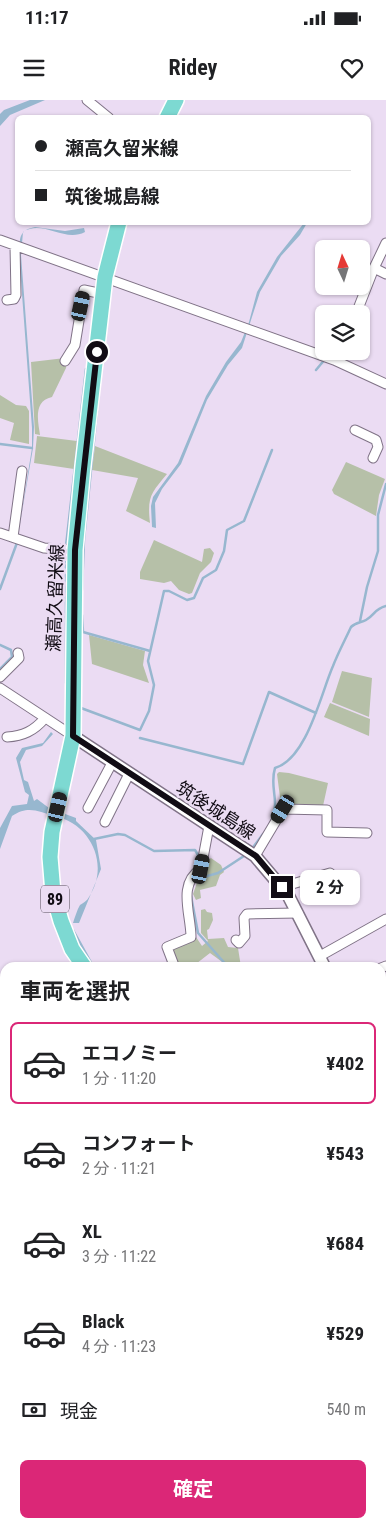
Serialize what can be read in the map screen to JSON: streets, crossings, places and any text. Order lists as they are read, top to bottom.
{
  "streets": {
    "main road": ["瀬高久留米線", "89"],
    "street": ["筑後城島線"]
  },
  "crossings": [
    ["瀬高久留米線", "筑後城島線"]
  ],
  "north": "top",
  "page": {
    "status": "11:17",
    "header": "Ridey",
    "banner": ["瀬高久留米線", "筑後城島線"],
    "bubble": "2 分",
    "heading": "車両を選択",
    "list": [
      {
        "name": "エコノミー",
        "note": "1 分 · 11:20",
        "value": "¥402"
      },
      {
        "name": "コンフォート",
        "note": "2 分 · 11:21",
        "value": "¥543"
      },
      {
        "name": "XL",
        "note": "3 分 · 11:22",
        "value": "¥684"
      },
      {
        "name": "Black",
        "note": "4 分 · 11:23",
        "value": "¥529"
      }
    ],
    "pay": ["現金", "540 m"],
    "buttons": "確定"
  }
}
